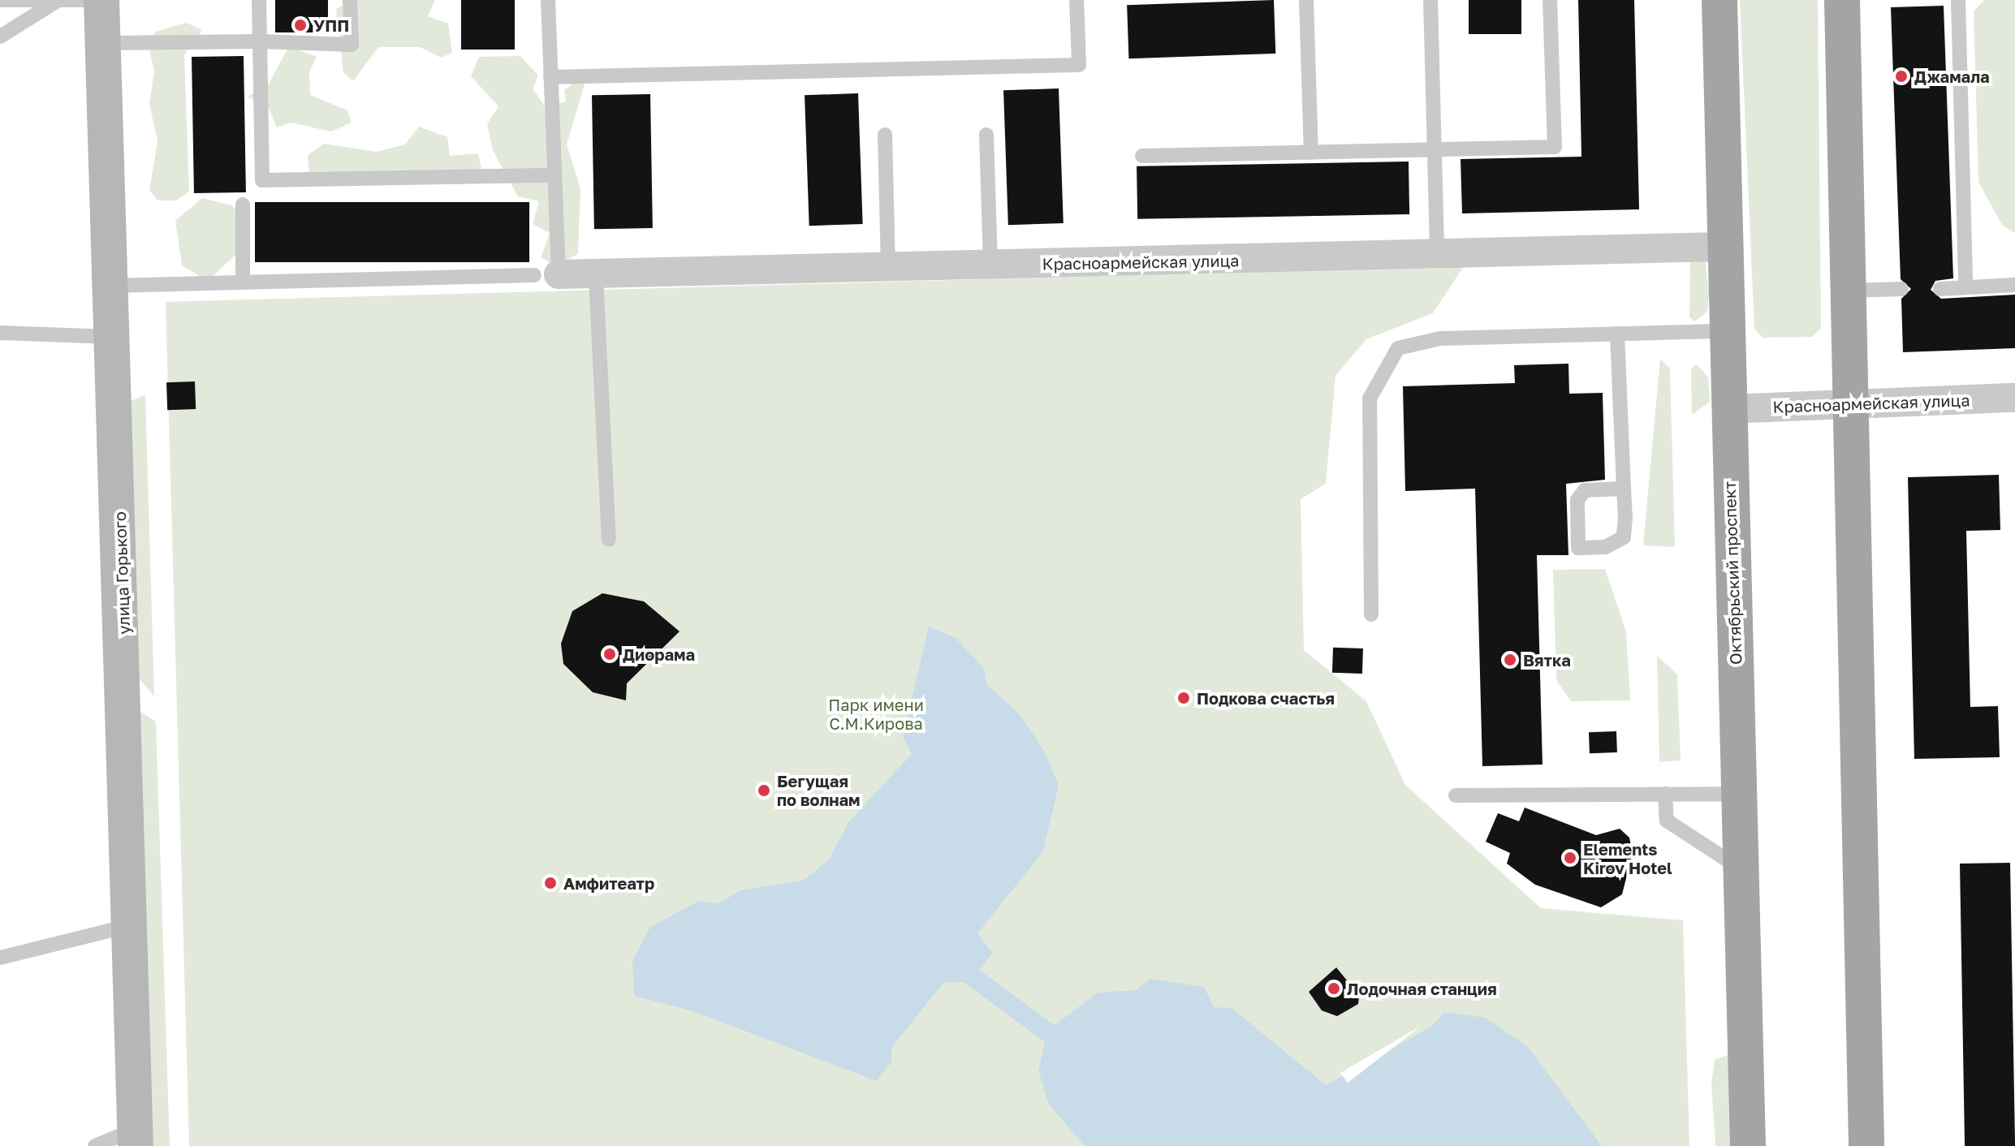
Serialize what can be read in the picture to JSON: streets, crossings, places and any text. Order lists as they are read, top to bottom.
{
  "streets": {
    "main road": ["Октябрьский проспект"],
    "street": ["Красноармейская улица", "улица Горького"]
  },
  "crossings": [
    ["Красноармейская улица", "Октябрьский проспект"]
  ],
  "parks": ["Парк имени С.М.Кирова"],
  "places": [
    "УПП",
    "Джамала",
    "Диорама",
    "Вятка",
    "Подкова счастья",
    "Бегущая по волнам",
    "Elements Kirov Hotel",
    "Амфитеатр",
    "Лодочная станция"
  ]
}
